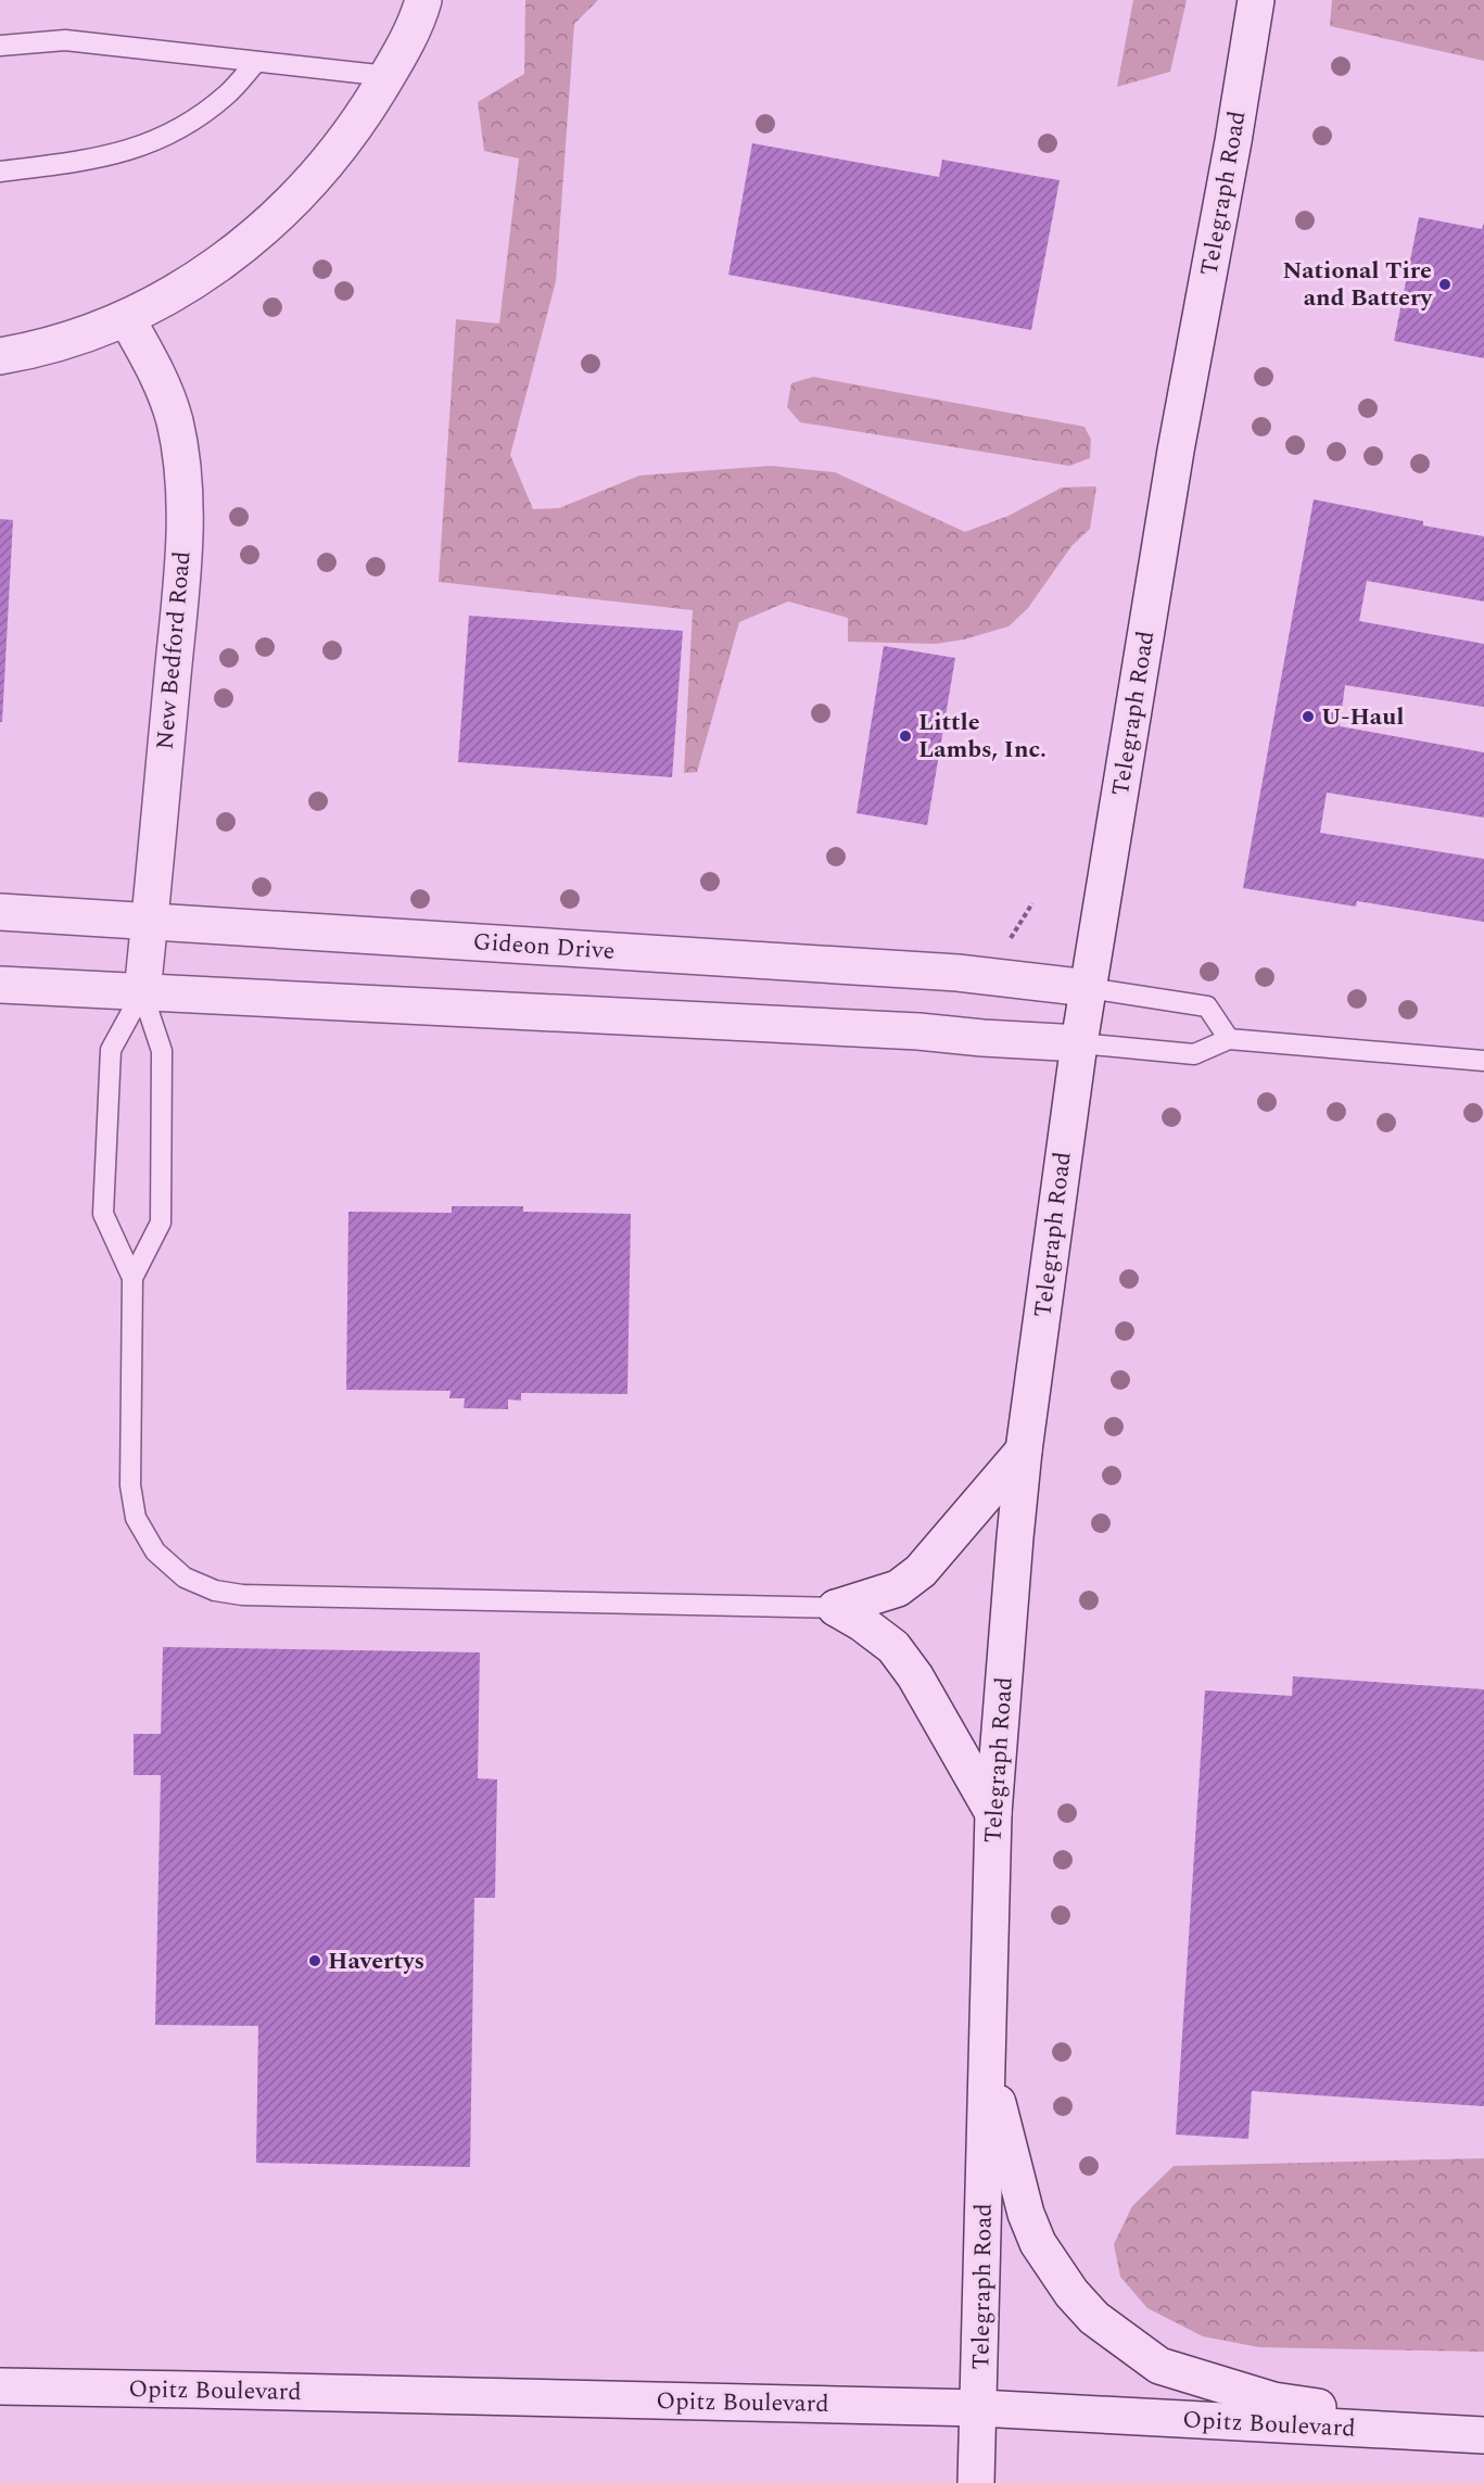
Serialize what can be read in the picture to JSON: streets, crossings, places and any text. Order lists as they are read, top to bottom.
{
  "streets": {
    "main road": [
      "Telegraph Road",
      "New Bedford Road",
      "Gideon Drive",
      "Opitz Boulevard"
    ]
  },
  "crossings": [
    ["Telegraph Road", "Gideon Drive"],
    ["Telegraph Road", "Opitz Boulevard"],
    ["New Bedford Road", "Gideon Drive"]
  ],
  "places": [
    "National Tire and Battery",
    "U-Haul",
    "Little Lambs, Inc.",
    "Havertys"
  ]
}
